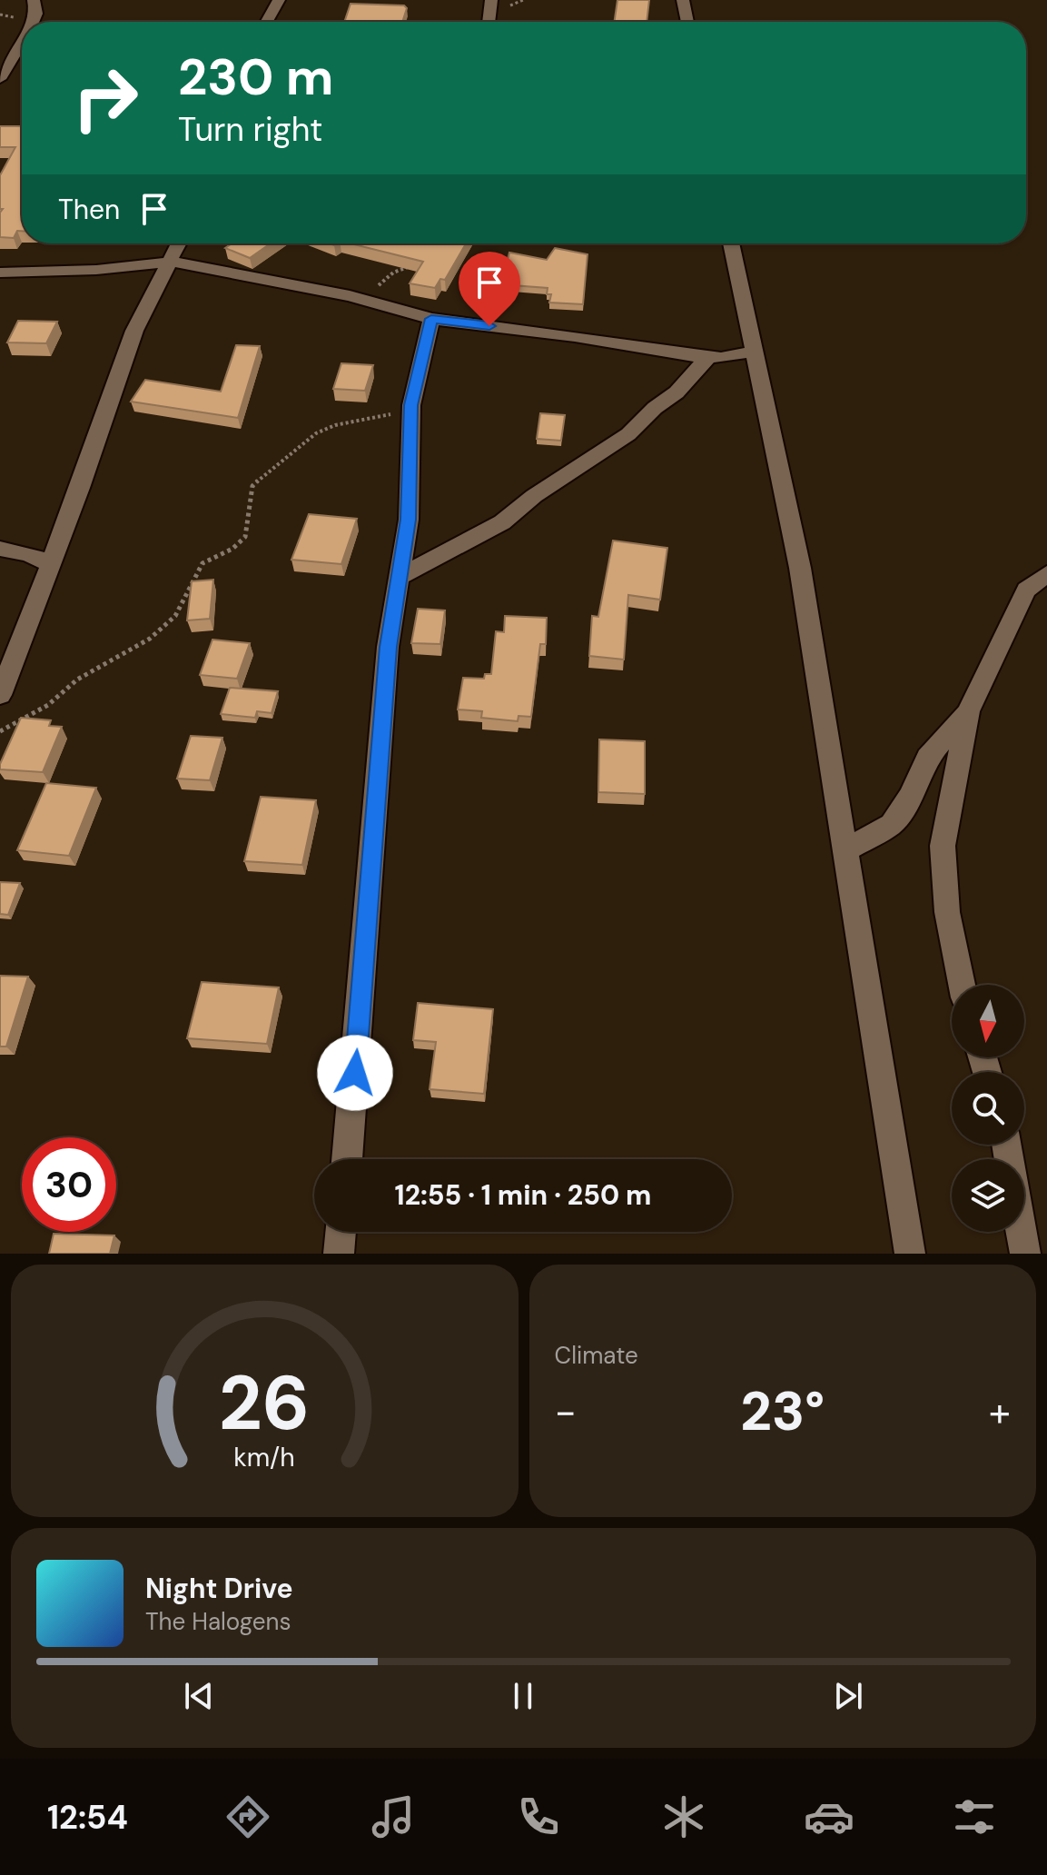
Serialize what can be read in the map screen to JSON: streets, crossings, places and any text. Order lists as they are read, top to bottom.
{
  "north": "bottom",
  "page": {
    "turn": ["230 m", "Turn right"],
    "then": "Then",
    "limit": "30",
    "trip": "12:55 · 1 min · 250 m",
    "tile": "Climate",
    "heat": ["−", "23°", "+"],
    "song": ["Night Drive", "The Halogens"],
    "tabs": "12:54",
    "gauge": ["26", "km/h"]
  }
}
